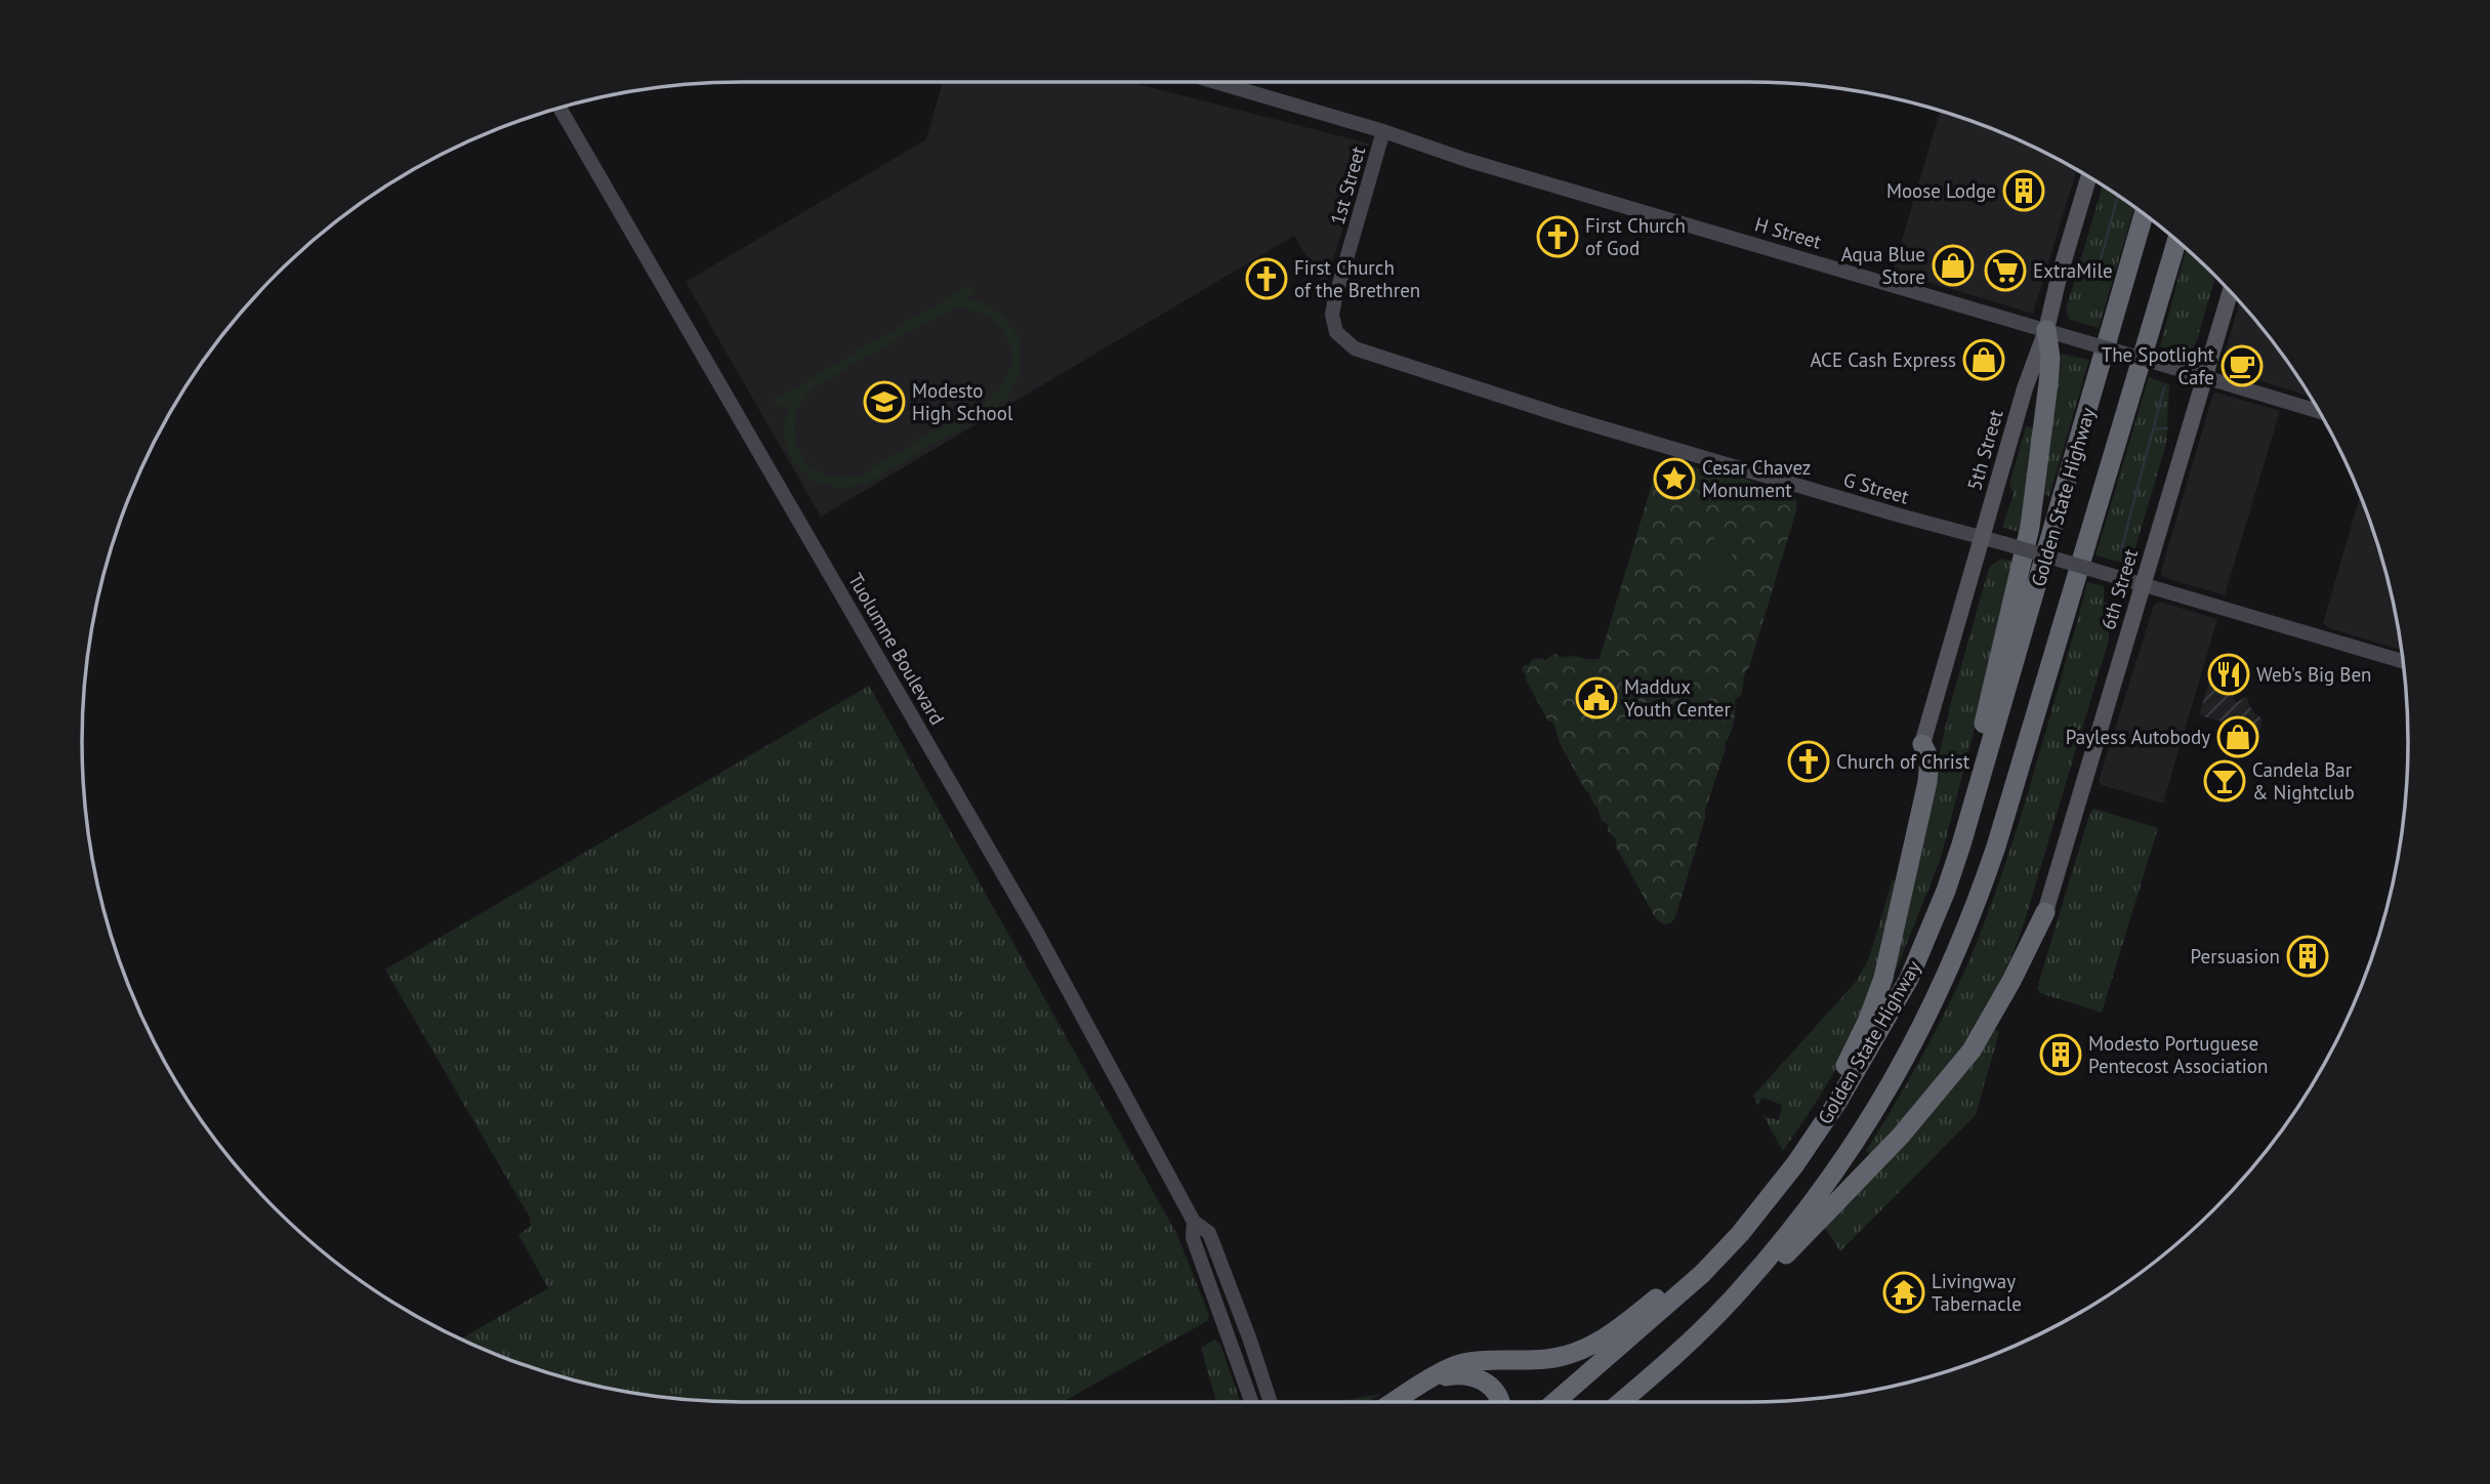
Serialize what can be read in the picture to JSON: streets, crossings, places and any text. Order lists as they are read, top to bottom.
{
  "streets": {
    "highway": ["Golden State Highway"],
    "main road": [
      "1st Street",
      "H Street",
      "5th Street",
      "G Street",
      "6th Street",
      "Tuolumne Boulevard"
    ]
  },
  "crossings": [
    ["1st Street", "H Street"],
    ["1st Street", "G Street"],
    ["H Street", "5th Street"],
    ["H Street", "6th Street"],
    ["5th Street", "G Street"],
    ["G Street", "6th Street"]
  ],
  "places": {
    "building": ["Moose Lodge", "Persuasion", "Modesto Portuguese Pentecost Association"],
    "church": ["First Church of God", "First Church of the Brethren", "Church of Christ"],
    "shop": ["Aqua Blue Store", "ACE Cash Express", "Payless Autobody"],
    "supermarket": ["ExtraMile"],
    "cafe": ["The Spotlight Cafe"],
    "school or university": ["Modesto High School"],
    "place": ["Cesar Chavez Monument"],
    "restaurant": ["Web's Big Ben"],
    "public building": ["Maddux Youth Center"],
    "bar": ["Candela Bar & Nightclub"],
    "temple": ["Livingway Tabernacle"]
  }
}
